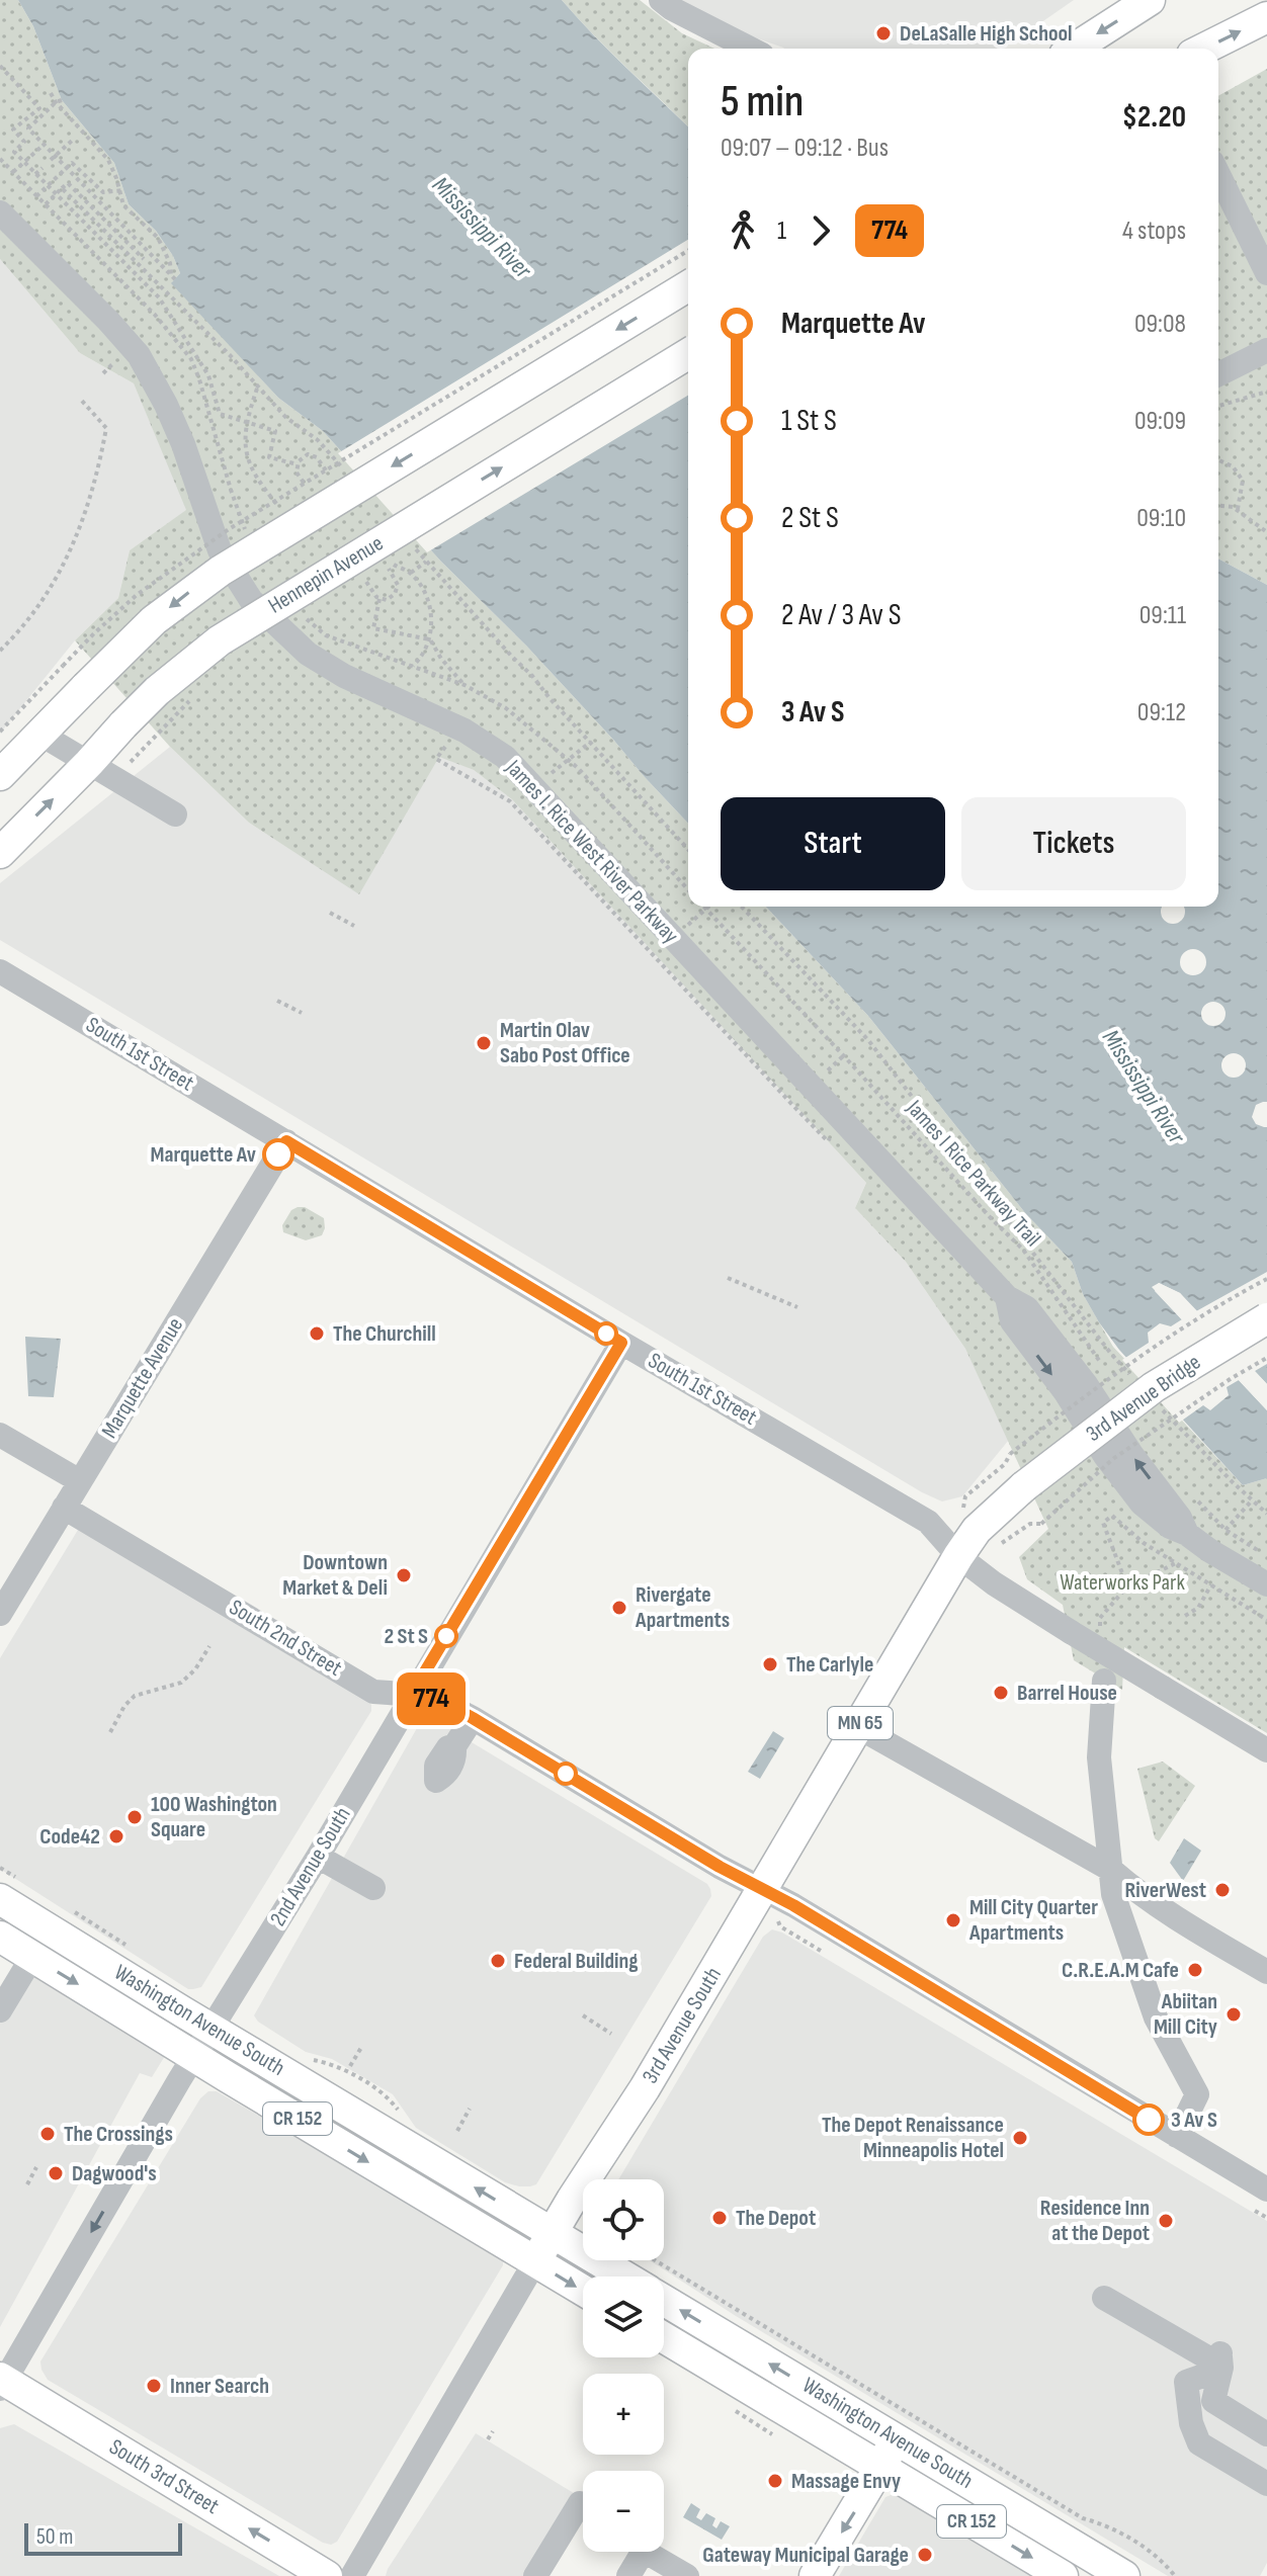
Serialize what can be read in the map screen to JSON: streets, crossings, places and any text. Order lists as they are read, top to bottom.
{
  "streets": {
    "main road": [
      "Hennepin Avenue",
      "3rd Avenue Bridge",
      "MN 65",
      "Washington Avenue South",
      "3rd Avenue South",
      "CR 152",
      "South 3rd Street"
    ],
    "street": [
      "James I. Rice West River Parkway",
      "South 1st Street",
      "Marquette Avenue",
      "South 2nd Street",
      "2nd Avenue South"
    ],
    "path": ["James I Rice Parkway Trail"]
  },
  "crossings": [
    ["South 1st Street", "Marquette Avenue"],
    ["South 1st Street", "2nd Avenue South"],
    ["South 1st Street", "3rd Avenue South"],
    ["Marquette Avenue", "South 2nd Street"],
    ["3rd Avenue Bridge", "3rd Avenue South"],
    ["South 2nd Street", "2nd Avenue South"],
    ["South 2nd Street", "3rd Avenue South"],
    ["2nd Avenue South", "Washington Avenue South"],
    ["2nd Avenue South", "South 3rd Street"],
    ["Washington Avenue South", "3rd Avenue South"]
  ],
  "one_way": ["South 3rd Street"],
  "water": ["Mississippi River"],
  "parks": ["Waterworks Park"],
  "places": [
    "DeLaSalle High School",
    "Martin Olav Sabo Post Office",
    "Marquette Av",
    "The Churchill",
    "Downtown Market & Deli",
    "Rivergate Apartments",
    "2 St S",
    "The Carlyle",
    "Barrel House",
    "100 Washington Square",
    "Code42",
    "RiverWest",
    "Mill City Quarter Apartments",
    "Federal Building",
    "C.R.E.A.M Cafe",
    "Abiitan Mill City",
    "3 Av S",
    "The Crossings",
    "The Depot Renaissance Minneapolis Hotel",
    "Dagwood's",
    "The Depot",
    "Residence Inn at the Depot",
    "Inner Search",
    "Massage Envy",
    "Gateway Municipal Garage"
  ],
  "lines": ["bus line 774"],
  "scale_bar": "50 m",
  "page": {
    "on_map": "774",
    "heading": ["5 min", "09:07 – 09:12 · Bus", "$2.20"],
    "legs": ["1", "774", "4 stops"],
    "list": [
      {
        "name": "Marquette Av",
        "value": "09:08"
      },
      {
        "name": "1 St S",
        "value": "09:09"
      },
      {
        "name": "2 St S",
        "value": "09:10"
      },
      {
        "name": "2 Av / 3 Av S",
        "value": "09:11"
      },
      {
        "name": "3 Av S",
        "value": "09:12"
      }
    ],
    "buttons": ["Start", "Tickets"],
    "map_buttons": ["+", "−"],
    "scale": "50 m"
  }
}
